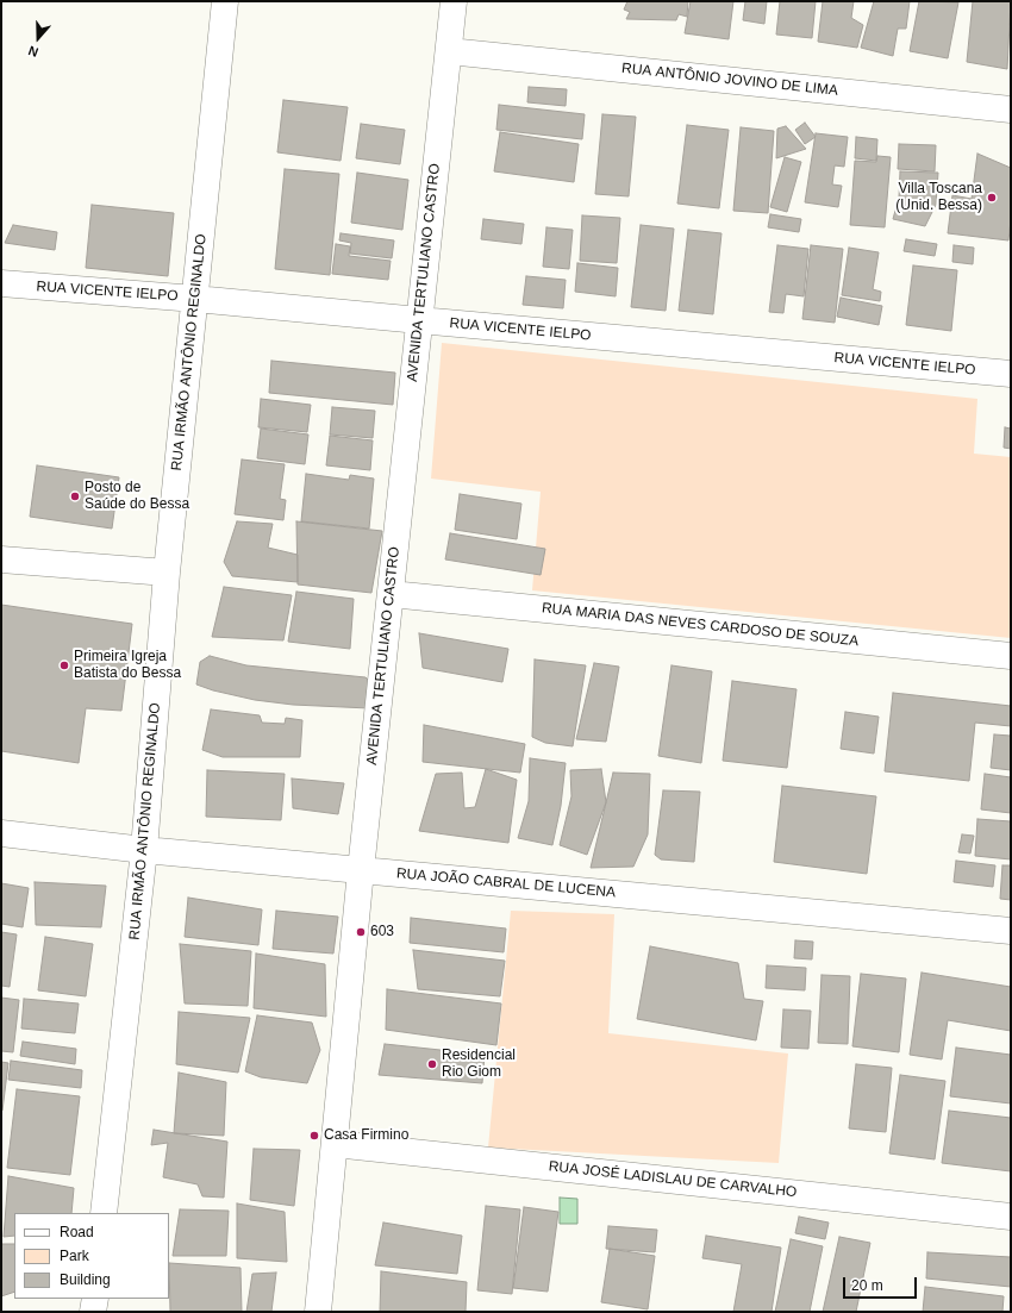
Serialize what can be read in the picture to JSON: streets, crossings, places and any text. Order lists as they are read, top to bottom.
{
  "streets": {
    "street": [
      "RUA ANTÔNIO JOVINO DE LIMA",
      "AVENIDA TERTULIANO CASTRO",
      "RUA VICENTE IELPO",
      "RUA IRMÃO ANTÔNIO REGINALDO",
      "RUA MARIA DAS NEVES CARDOSO DE SOUZA",
      "RUA JOÃO CABRAL DE LUCENA",
      "RUA JOSÉ LADISLAU DE CARVALHO"
    ]
  },
  "crossings": [
    ["RUA ANTÔNIO JOVINO DE LIMA", "AVENIDA TERTULIANO CASTRO"],
    ["AVENIDA TERTULIANO CASTRO", "RUA VICENTE IELPO"],
    ["AVENIDA TERTULIANO CASTRO", "RUA MARIA DAS NEVES CARDOSO DE SOUZA"],
    ["AVENIDA TERTULIANO CASTRO", "RUA JOÃO CABRAL DE LUCENA"],
    ["AVENIDA TERTULIANO CASTRO", "RUA JOSÉ LADISLAU DE CARVALHO"],
    ["RUA VICENTE IELPO", "RUA IRMÃO ANTÔNIO REGINALDO"],
    ["RUA IRMÃO ANTÔNIO REGINALDO", "RUA JOÃO CABRAL DE LUCENA"]
  ],
  "places": [
    "Villa Toscana (Unid. Bessa)",
    "Posto de Saúde do Bessa",
    "Primeira Igreja Batista do Bessa",
    "603",
    "Residencial Rio Giom",
    "Casa Firmino"
  ],
  "legend": ["Road", "Park", "Building"],
  "scale_bar": "20 m",
  "north": "bottom"
}
